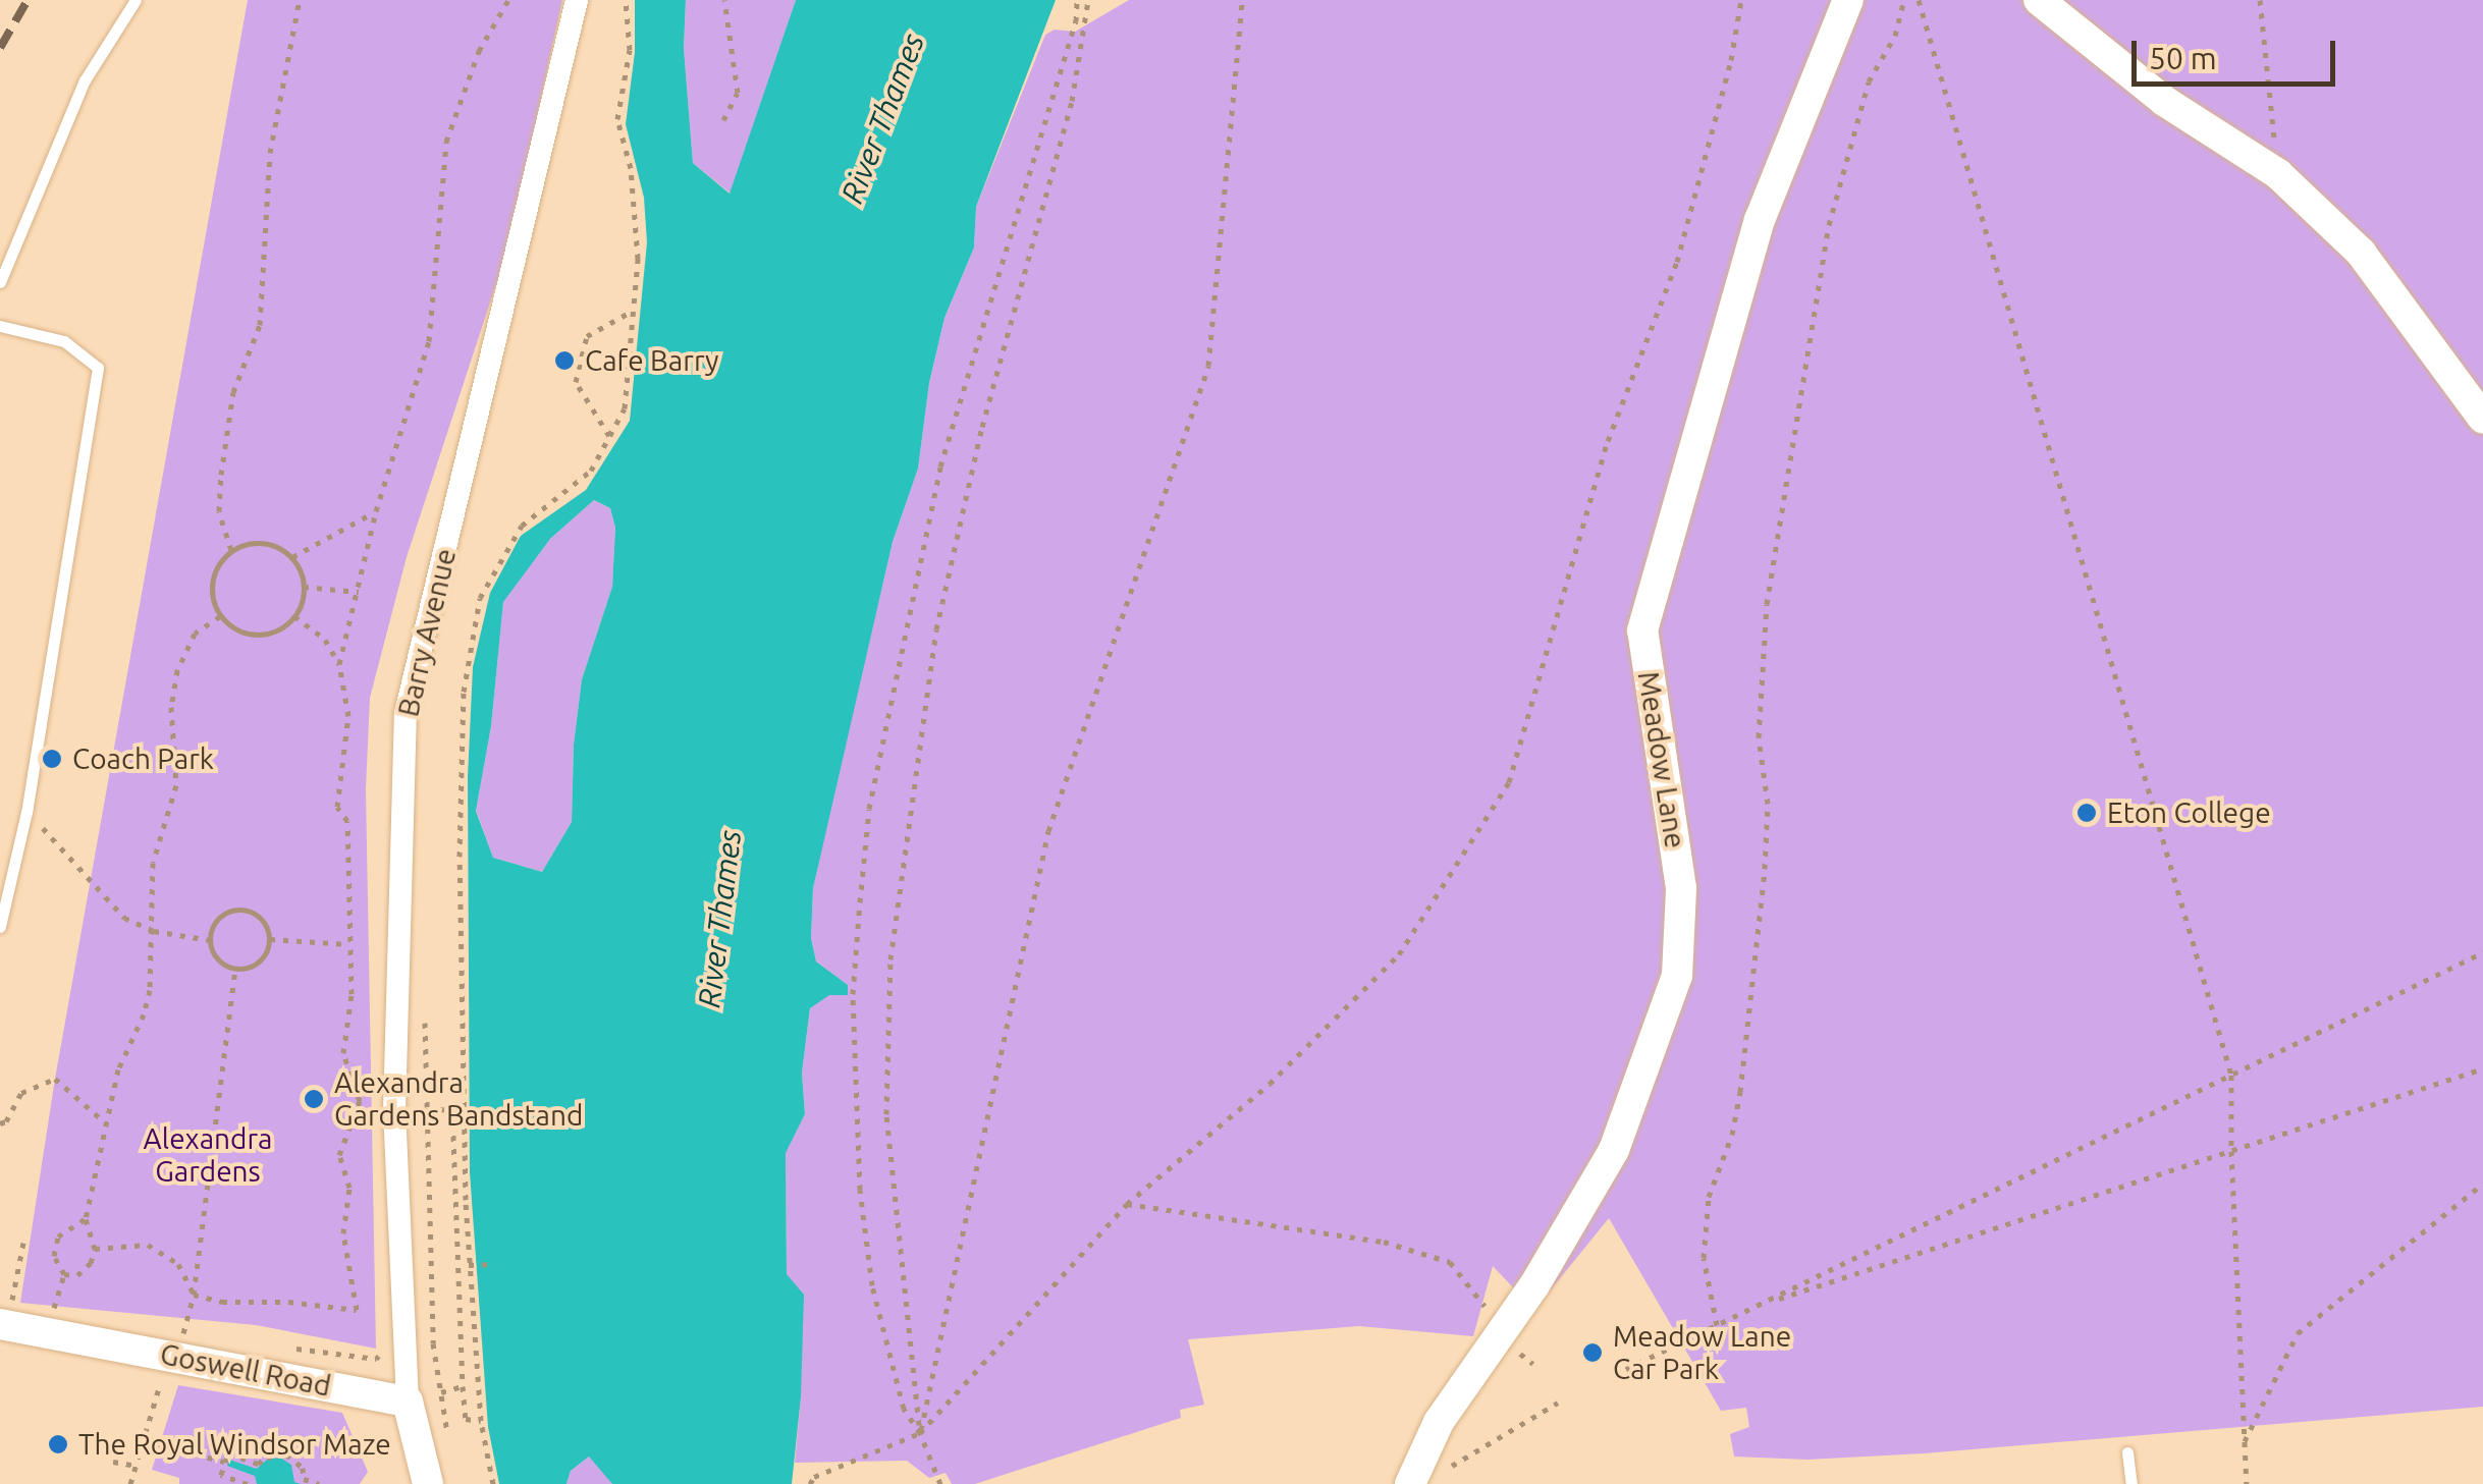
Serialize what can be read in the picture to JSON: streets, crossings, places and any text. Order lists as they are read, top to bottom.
{
  "streets": {
    "street": ["Barry Avenue", "Meadow Lane", "Goswell Road"]
  },
  "crossings": [
    ["Barry Avenue", "Goswell Road"]
  ],
  "water": ["River Thames"],
  "parks": ["Alexandra Gardens"],
  "places": [
    "Cafe Barry",
    "Coach Park",
    "Eton College",
    "Alexandra Gardens Bandstand",
    "Meadow Lane Car Park",
    "The Royal Windsor Maze"
  ],
  "scale_bar": "50 m"
}
